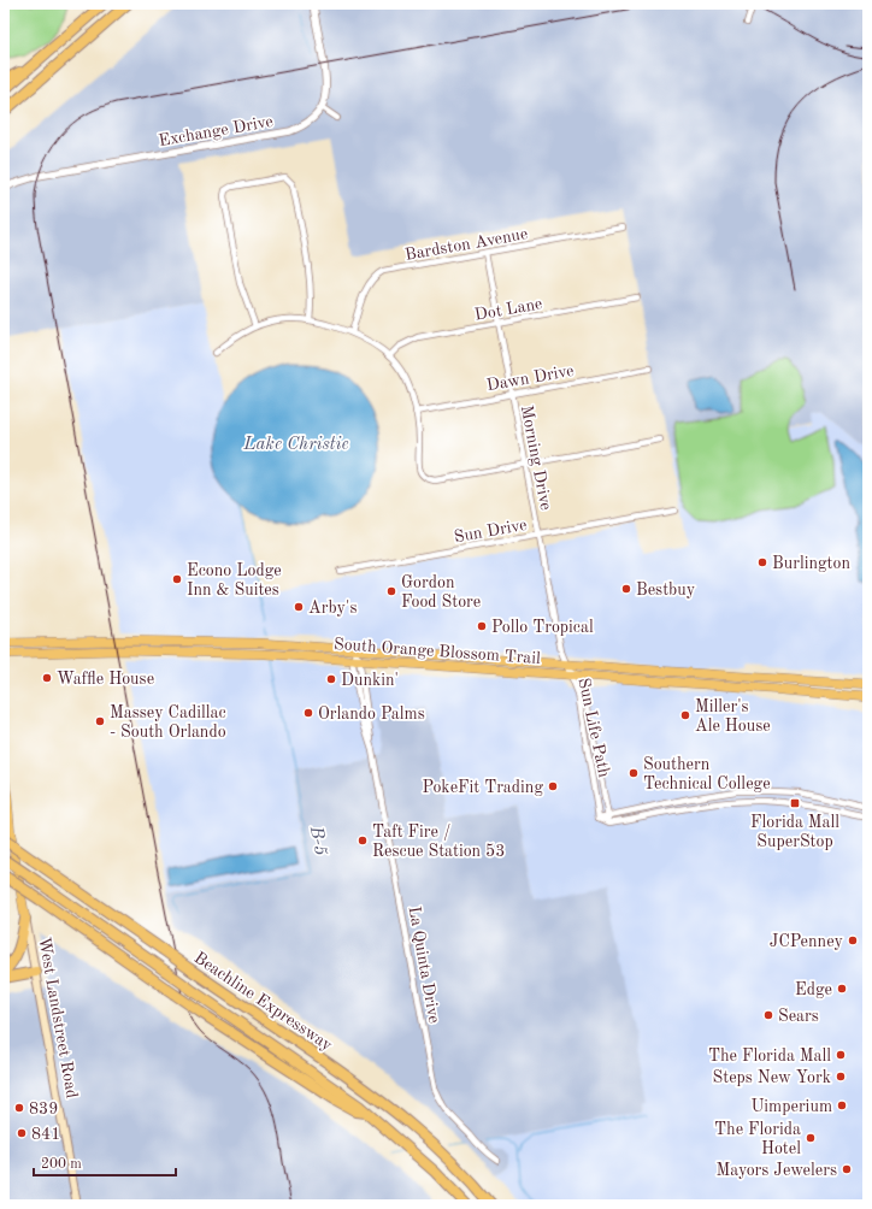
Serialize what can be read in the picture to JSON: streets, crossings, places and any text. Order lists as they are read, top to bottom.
{
  "streets": {
    "highway": ["Beachline Expressway"],
    "main road": ["South Orange Blossom Trail", "West Landstreet Road"],
    "street": [
      "Exchange Drive",
      "Bardston Avenue",
      "Dot Lane",
      "Dawn Drive",
      "Morning Drive",
      "Sun Drive",
      "Sun Life Path",
      "La Quinta Drive"
    ]
  },
  "crossings": [
    ["Bardston Avenue", "Morning Drive"],
    ["Dot Lane", "Morning Drive"],
    ["Dawn Drive", "Morning Drive"],
    ["Morning Drive", "Sun Drive"],
    ["Morning Drive", "South Orange Blossom Trail"],
    ["Morning Drive", "Sun Life Path"],
    ["South Orange Blossom Trail", "Sun Life Path"],
    ["South Orange Blossom Trail", "La Quinta Drive"],
    ["Beachline Expressway", "West Landstreet Road"]
  ],
  "water": ["Lake Christie", "B-5"],
  "places": {
    "other": [
      "Burlington",
      "Econo Lodge Inn & Suites",
      "Bestbuy",
      "Gordon Food Store",
      "Arby's",
      "Pollo Tropical",
      "Waffle House",
      "Dunkin'",
      "Orlando Palms",
      "Miller's Ale House",
      "Massey Cadillac - South Orlando",
      "Southern Technical College",
      "PokeFit Trading",
      "Taft Fire / Rescue Station 53",
      "JCPenney",
      "Edge",
      "Sears",
      "The Florida Mall",
      "Steps New York",
      "Uimperium",
      "839",
      "841",
      "The Florida Hotel",
      "Mayors Jewelers"
    ],
    "transit": ["Florida Mall SuperStop"]
  },
  "scale_bar": "200 m"
}
